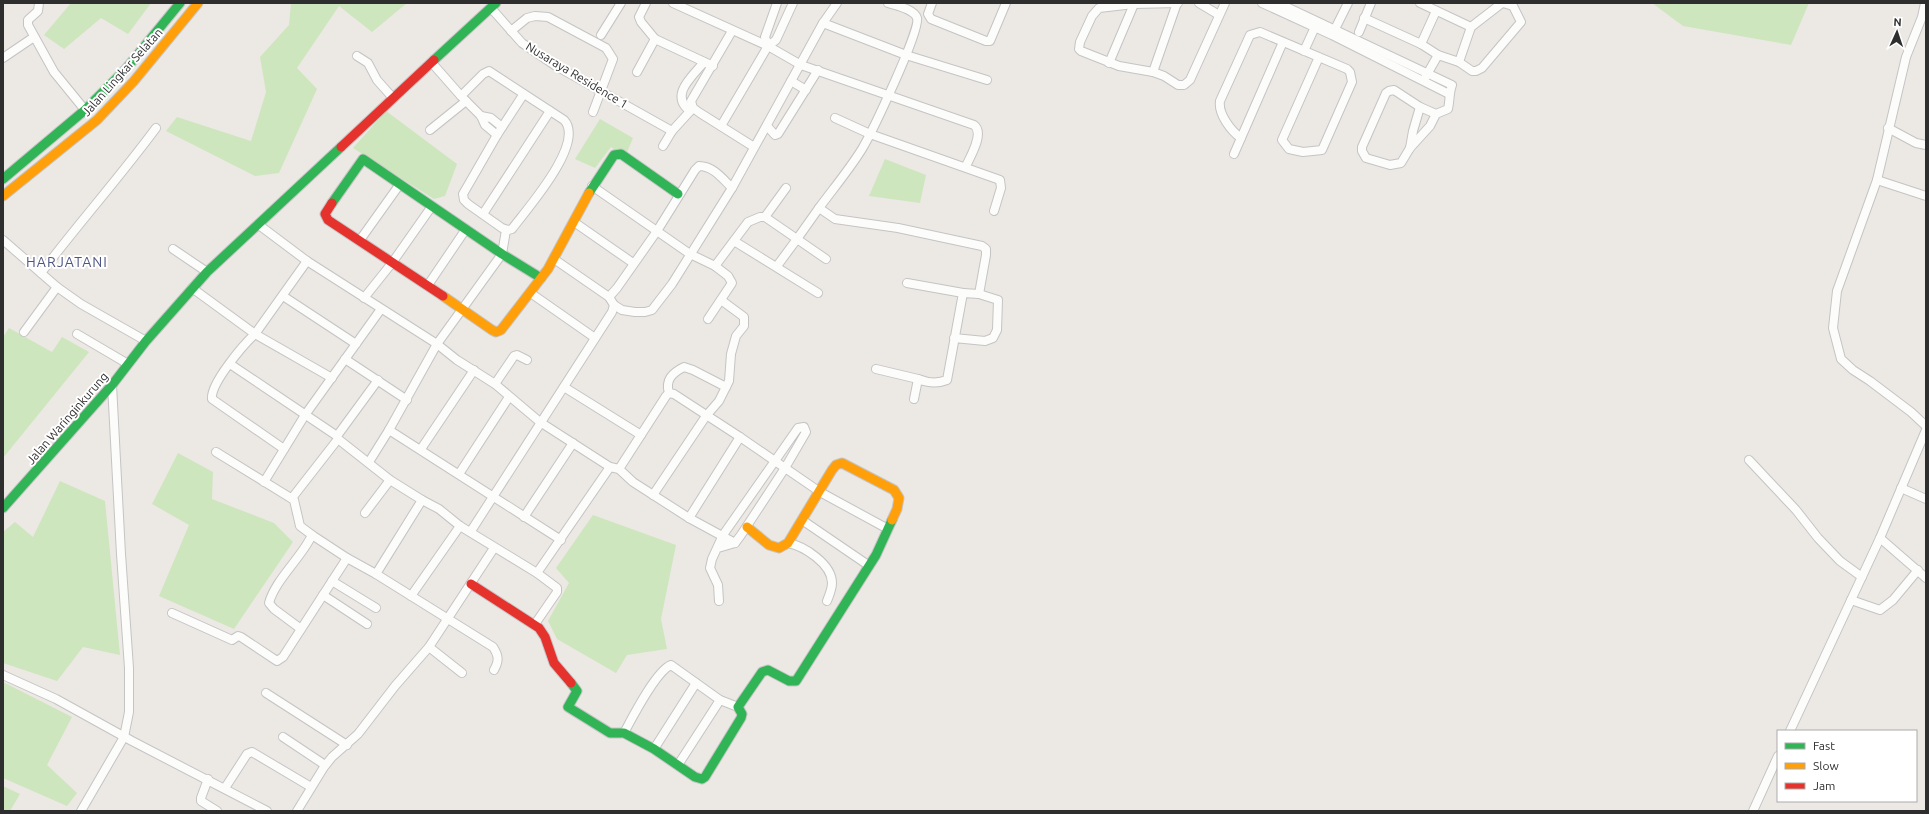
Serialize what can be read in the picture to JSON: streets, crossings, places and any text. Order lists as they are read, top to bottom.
{
  "streets": {
    "main road": ["Jalan Lingkar Selatan", "Jalan Waringinkurung"],
    "street": ["Nusaraya Residence 1"]
  },
  "crossings": [
    ["Nusaraya Residence 1", "Jalan Waringinkurung"]
  ],
  "districts": ["HARJATANI"],
  "legend": ["Fast", "Slow", "Jam"],
  "north": "top"
}
